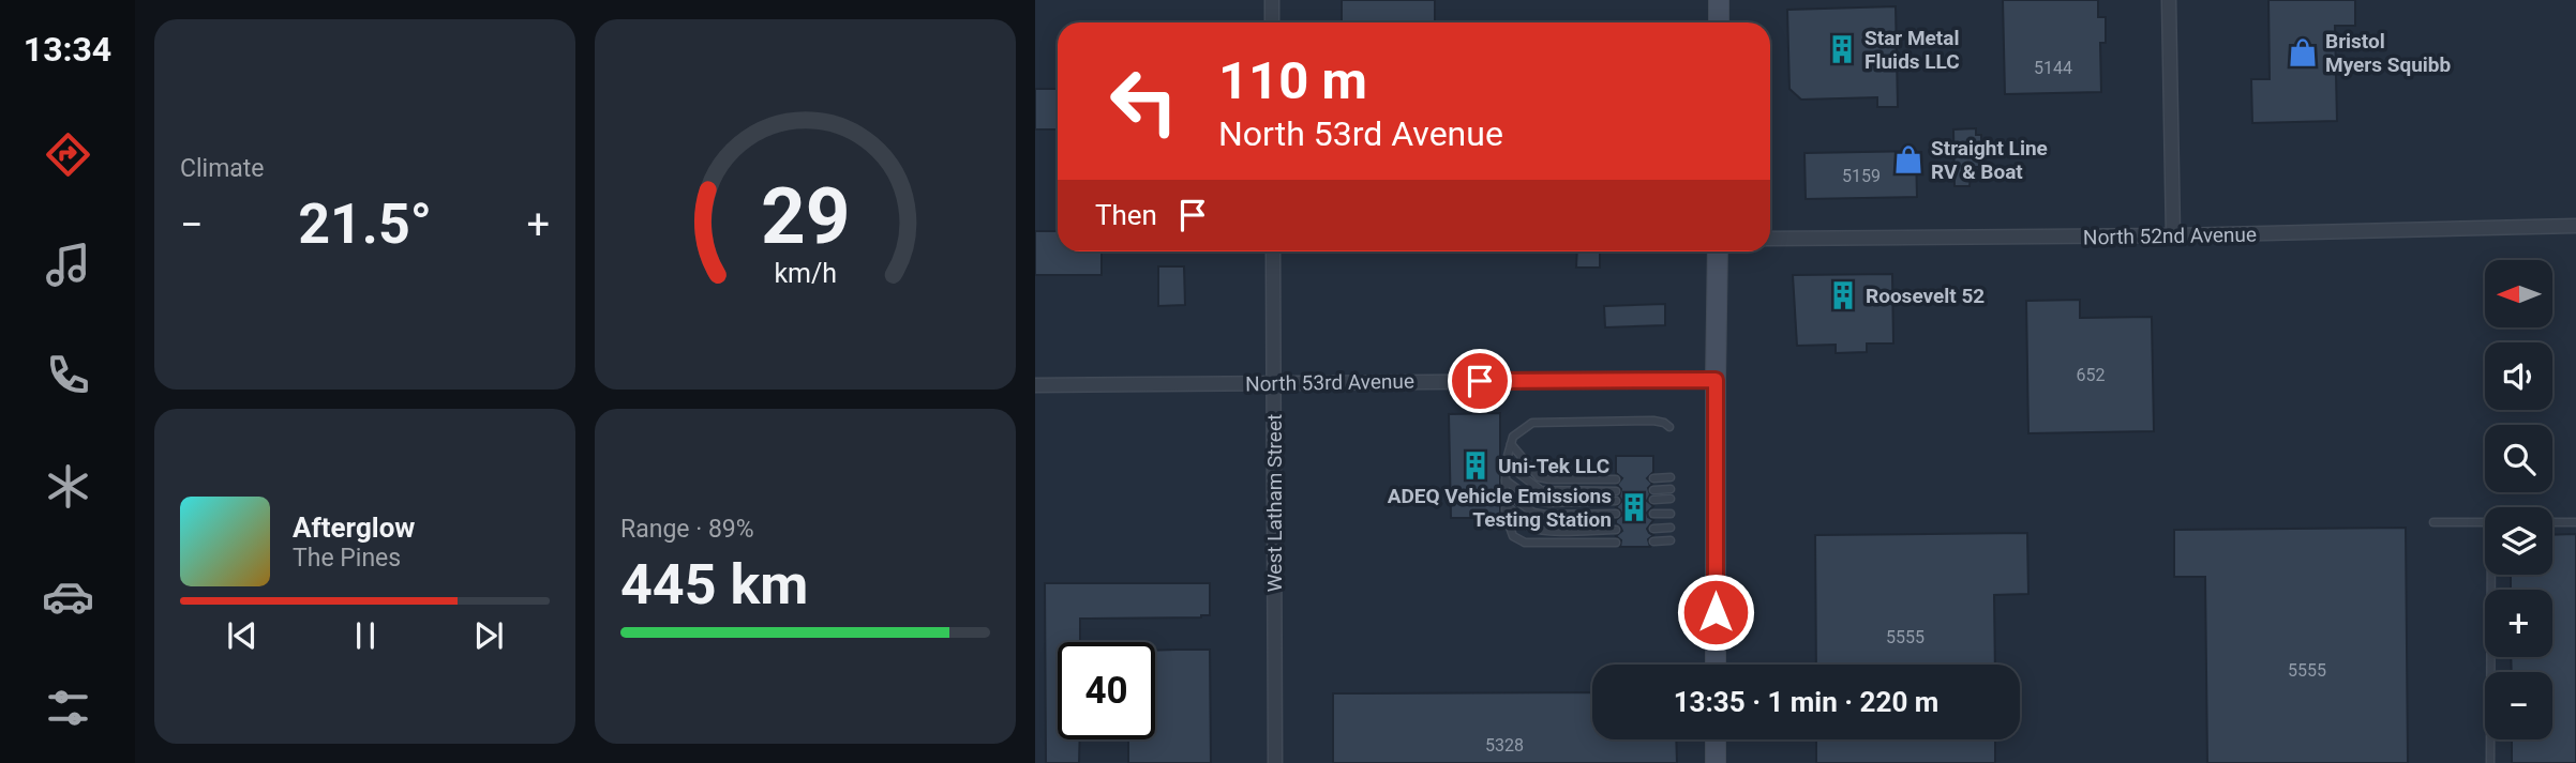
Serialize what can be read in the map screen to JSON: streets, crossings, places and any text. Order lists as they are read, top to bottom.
{
  "streets": {
    "street": ["North 52nd Avenue", "North 53rd Avenue", "West Latham Street"]
  },
  "crossings": [
    ["North 53rd Avenue", "West Latham Street"]
  ],
  "places": {
    "building": [
      "Star Metal Fluids LLC",
      "Roosevelt 52",
      "Uni-Tek LLC",
      "ADEQ Vehicle Emissions Testing Station"
    ],
    "shop": ["Bristol Myers Squibb", "Straight Line RV & Boat"]
  },
  "house_numbers": [
    "5144",
    "5159",
    "652",
    "5555",
    "5555",
    "5328"
  ],
  "north": "left",
  "page": {
    "tabs": "13:34",
    "tile": [
      "Climate",
      ["Range · 89%", "445 km"]
    ],
    "turn": ["110 m", "North 53rd Avenue"],
    "then": "Then",
    "heat": ["−", "21.5°", "+"],
    "map_buttons": ["+", "−"],
    "song": ["Afterglow", "The Pines"],
    "limit": "40",
    "trip": "13:35 · 1 min · 220 m",
    "gauge": ["29", "km/h"]
  }
}
